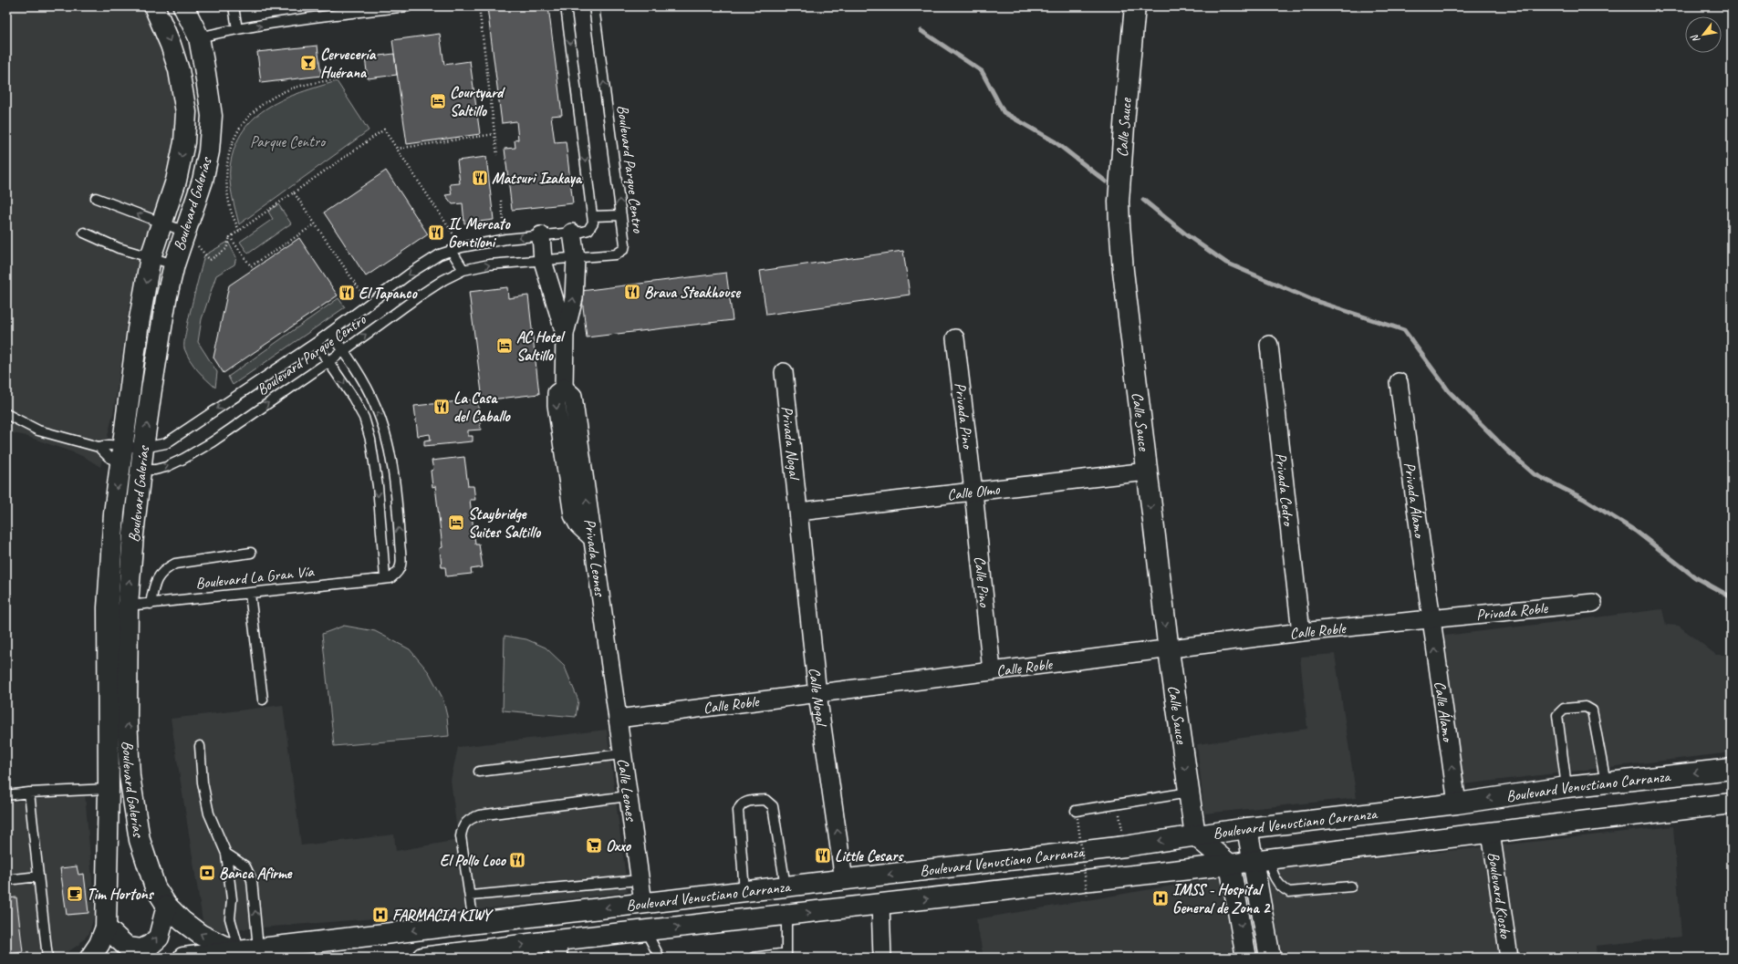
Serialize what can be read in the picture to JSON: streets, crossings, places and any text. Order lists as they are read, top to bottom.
{
  "streets": {
    "street": [
      "Calle Sauce",
      "Boulevard Galerías",
      "Privada Pino",
      "Privada Nogal",
      "Privada Cedro",
      "Calle Olmo",
      "Privada Álamo",
      "Privada Leones",
      "Calle Pino",
      "Privada Roble",
      "Calle Roble",
      "Calle Nogal",
      "Calle Álamo",
      "Boulevard Venustiano Carranza",
      "Calle Leones",
      "Boulevard Kiosko"
    ],
    "lane": ["Boulevard Parque Centro", "Boulevard La Gran Vía"]
  },
  "crossings": [
    ["Calle Sauce", "Calle Olmo"],
    ["Calle Sauce", "Calle Roble"],
    ["Calle Sauce", "Boulevard Venustiano Carranza"],
    ["Boulevard Parque Centro", "Boulevard Galerías"],
    ["Boulevard Parque Centro", "Boulevard La Gran Vía"],
    ["Boulevard Galerías", "Boulevard La Gran Vía"],
    ["Boulevard Galerías", "Boulevard Venustiano Carranza"],
    ["Privada Pino", "Calle Olmo"],
    ["Privada Pino", "Calle Pino"],
    ["Privada Nogal", "Calle Olmo"],
    ["Privada Nogal", "Calle Nogal"],
    ["Privada Cedro", "Calle Roble"],
    ["Calle Olmo", "Calle Pino"],
    ["Calle Olmo", "Calle Nogal"],
    ["Privada Álamo", "Privada Roble"],
    ["Privada Álamo", "Calle Roble"],
    ["Privada Álamo", "Calle Álamo"],
    ["Privada Leones", "Calle Roble"],
    ["Privada Leones", "Calle Leones"],
    ["Calle Pino", "Calle Roble"],
    ["Privada Roble", "Calle Roble"],
    ["Privada Roble", "Calle Álamo"],
    ["Calle Roble", "Calle Nogal"],
    ["Calle Roble", "Calle Álamo"],
    ["Calle Roble", "Calle Leones"],
    ["Calle Nogal", "Boulevard Venustiano Carranza"],
    ["Calle Álamo", "Boulevard Venustiano Carranza"],
    ["Boulevard Venustiano Carranza", "Calle Leones"],
    ["Boulevard Venustiano Carranza", "Boulevard Kiosko"]
  ],
  "one_way": ["Calle Sauce", "Calle Nogal", "Calle Álamo"],
  "parks": ["Parque Centro"],
  "places": {
    "bar": ["Cervecería Huérana"],
    "hotel": ["Courtyard Saltillo", "AC Hotel Saltillo", "Staybridge Suites Saltillo"],
    "restaurant": [
      "Matsuri Izakaya",
      "IL Mercato Gentiloni",
      "Brava Steakhouse",
      "El Tapanco",
      "La Casa del Caballo",
      "Little Cesars",
      "El Pollo Loco"
    ],
    "supermarket": ["Oxxo"],
    "bank": ["Banca Afirme"],
    "cafe": ["Tim Hortons"],
    "hospital": ["IMSS - Hospital General de Zona 2", "FARMACIA KIWY"]
  },
  "north": "bottom left"
}
